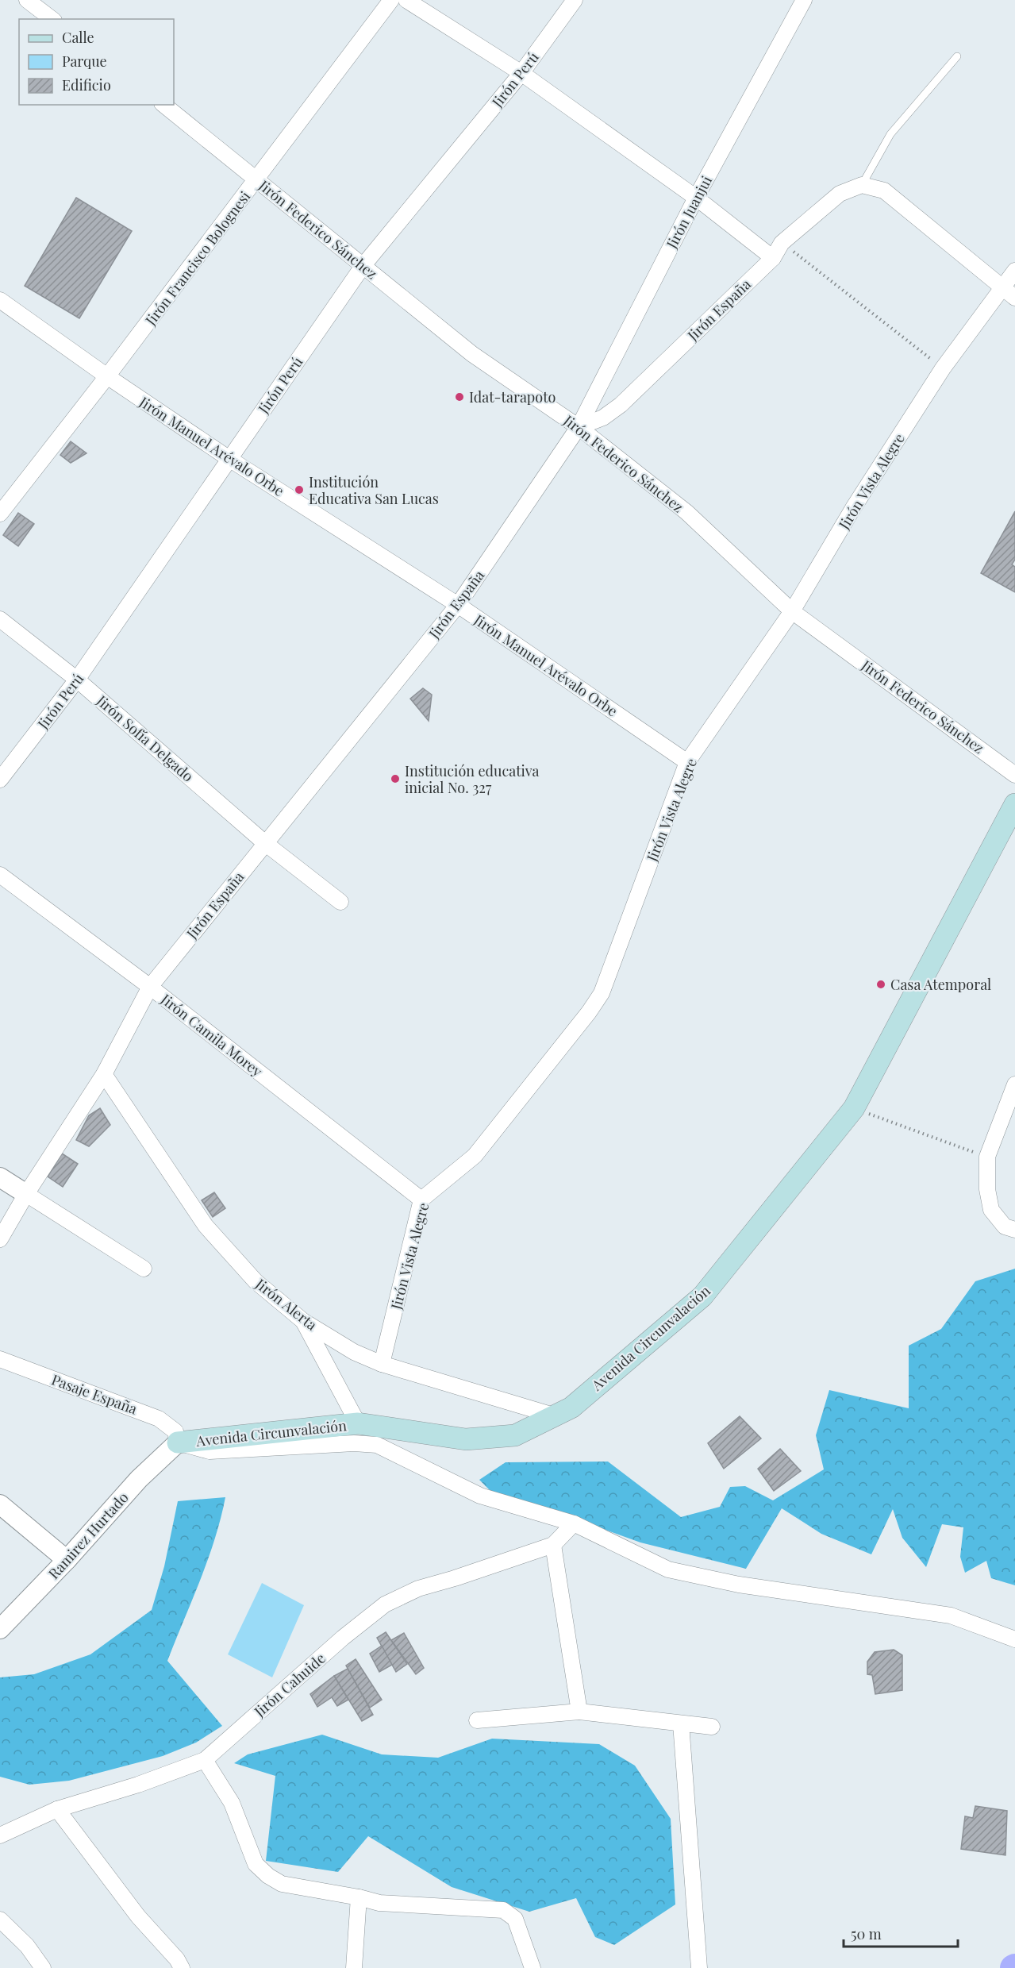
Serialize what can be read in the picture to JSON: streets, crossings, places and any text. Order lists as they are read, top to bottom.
{
  "streets": {
    "main road": ["Avenida Circunvalación"],
    "street": [
      "Jirón Perú",
      "Jirón Juanjui",
      "Jirón Federico Sánchez",
      "Jirón Francisco Bolognesi",
      "Jirón España",
      "Jirón Manuel Arévalo Orbe",
      "Jirón Vista Alegre",
      "Jirón Sofía Delgado",
      "Jirón Camila Morey",
      "Jirón Alerta",
      "Pasaje España",
      "Ramirez Hurtado",
      "Jirón Cahuide"
    ]
  },
  "crossings": [
    ["Jirón Perú", "Jirón Federico Sánchez"],
    ["Jirón Perú", "Jirón Manuel Arévalo Orbe"],
    ["Jirón Perú", "Jirón Sofía Delgado"],
    ["Jirón Juanjui", "Jirón Federico Sánchez"],
    ["Jirón Juanjui", "Jirón España"],
    ["Jirón Federico Sánchez", "Jirón Francisco Bolognesi"],
    ["Jirón Federico Sánchez", "Jirón España"],
    ["Jirón Federico Sánchez", "Jirón Vista Alegre"],
    ["Jirón Francisco Bolognesi", "Jirón Manuel Arévalo Orbe"],
    ["Jirón España", "Jirón Manuel Arévalo Orbe"],
    ["Jirón España", "Jirón Sofía Delgado"],
    ["Jirón España", "Jirón Camila Morey"],
    ["Jirón España", "Jirón Alerta"],
    ["Jirón Manuel Arévalo Orbe", "Jirón Vista Alegre"],
    ["Jirón Vista Alegre", "Jirón Camila Morey"],
    ["Jirón Vista Alegre", "Jirón Alerta"],
    ["Jirón Alerta", "Avenida Circunvalación"],
    ["Avenida Circunvalación", "Pasaje España"],
    ["Avenida Circunvalación", "Ramirez Hurtado"],
    ["Pasaje España", "Ramirez Hurtado"]
  ],
  "places": [
    "Idat-tarapoto",
    "Institución Educativa San Lucas",
    "Institución educativa inicial No. 327",
    "Casa Atemporal"
  ],
  "legend": ["Calle", "Parque", "Edificio"],
  "scale_bar": "50 m"
}
